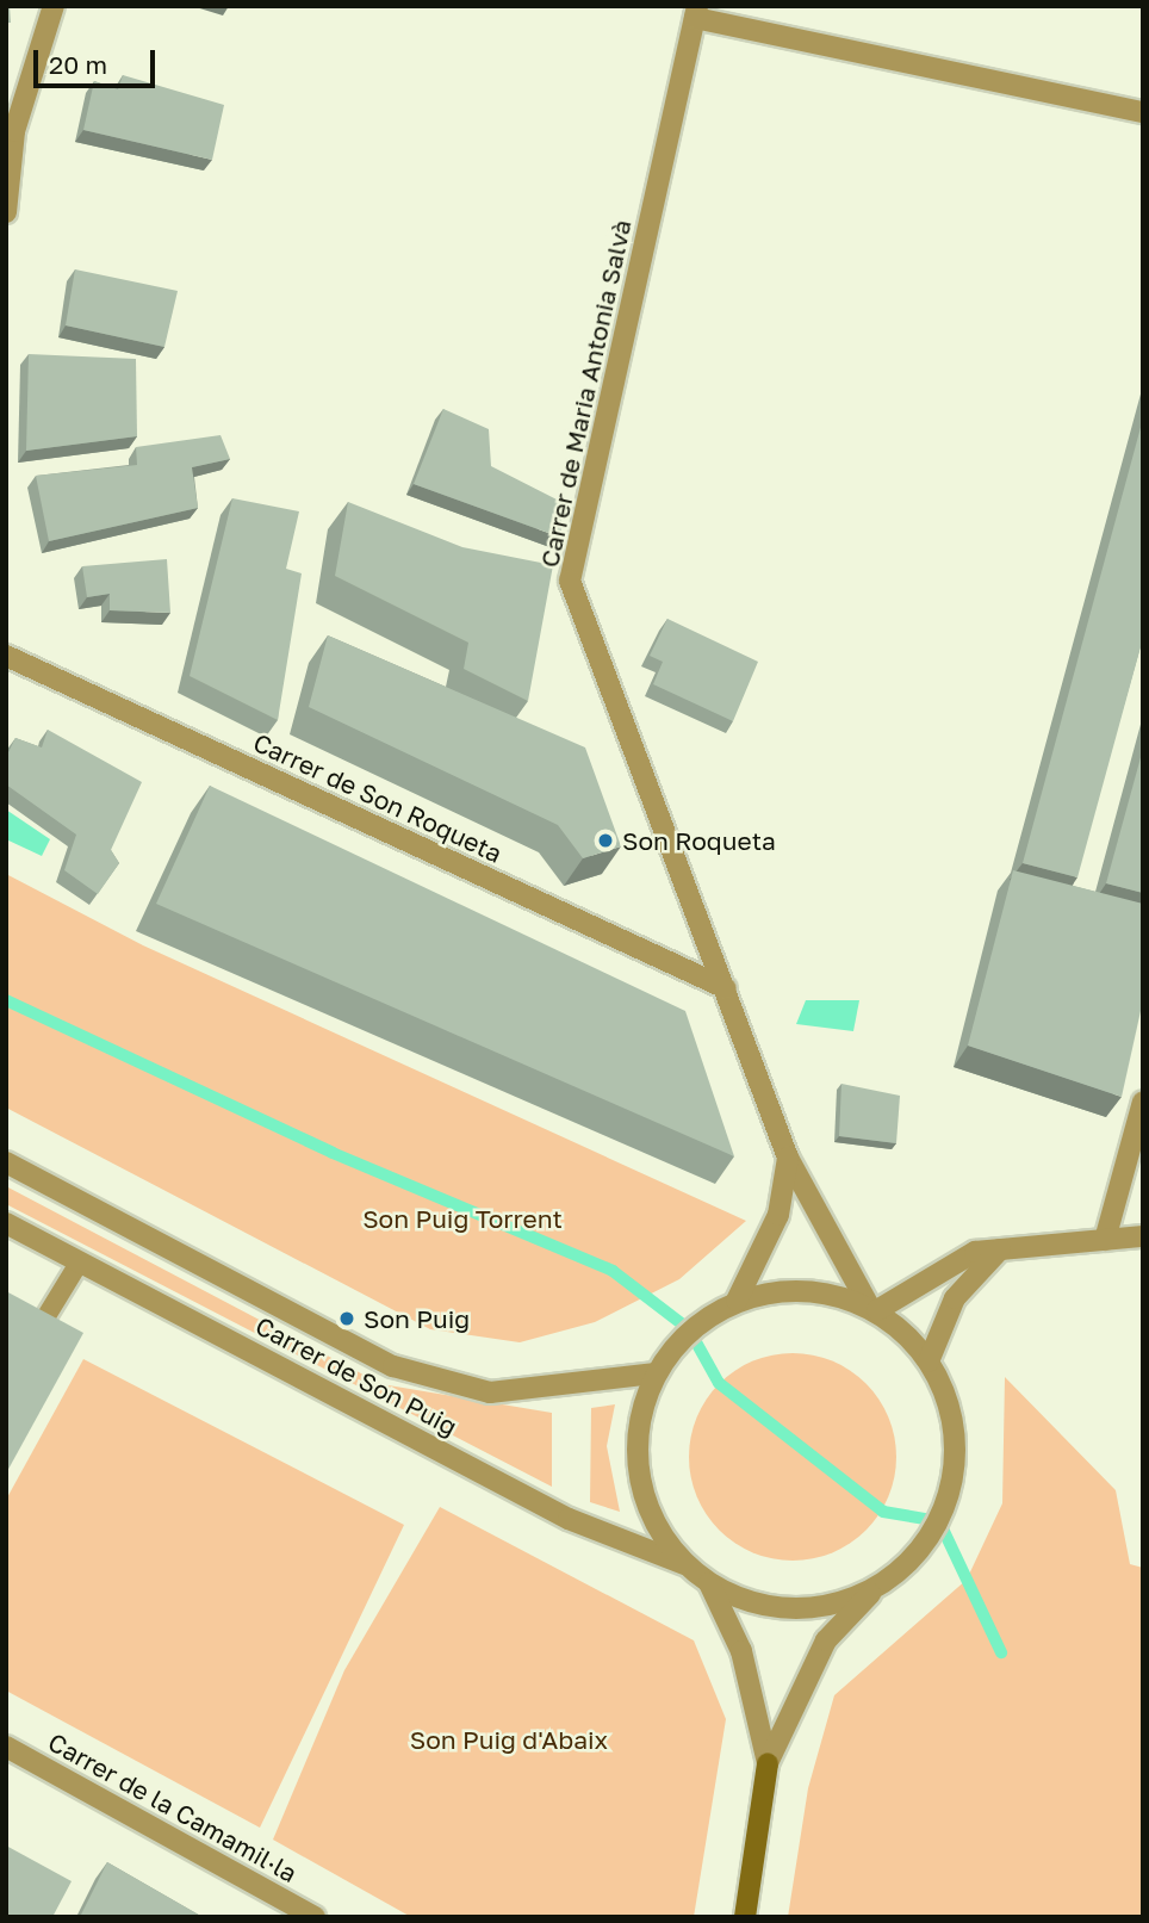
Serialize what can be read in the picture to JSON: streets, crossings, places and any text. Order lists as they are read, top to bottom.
{
  "streets": {
    "street": [
      "Carrer de Maria Antonia Salvà",
      "Carrer de Son Roqueta",
      "Carrer de Son Puig",
      "Carrer de la Camamil·la"
    ]
  },
  "crossings": [
    ["Carrer de Maria Antonia Salvà", "Carrer de Son Roqueta"]
  ],
  "parks": ["Son Puig Torrent", "Son Puig d'Abaix"],
  "places": ["Son Roqueta", "Son Puig"],
  "scale_bar": "20 m"
}
